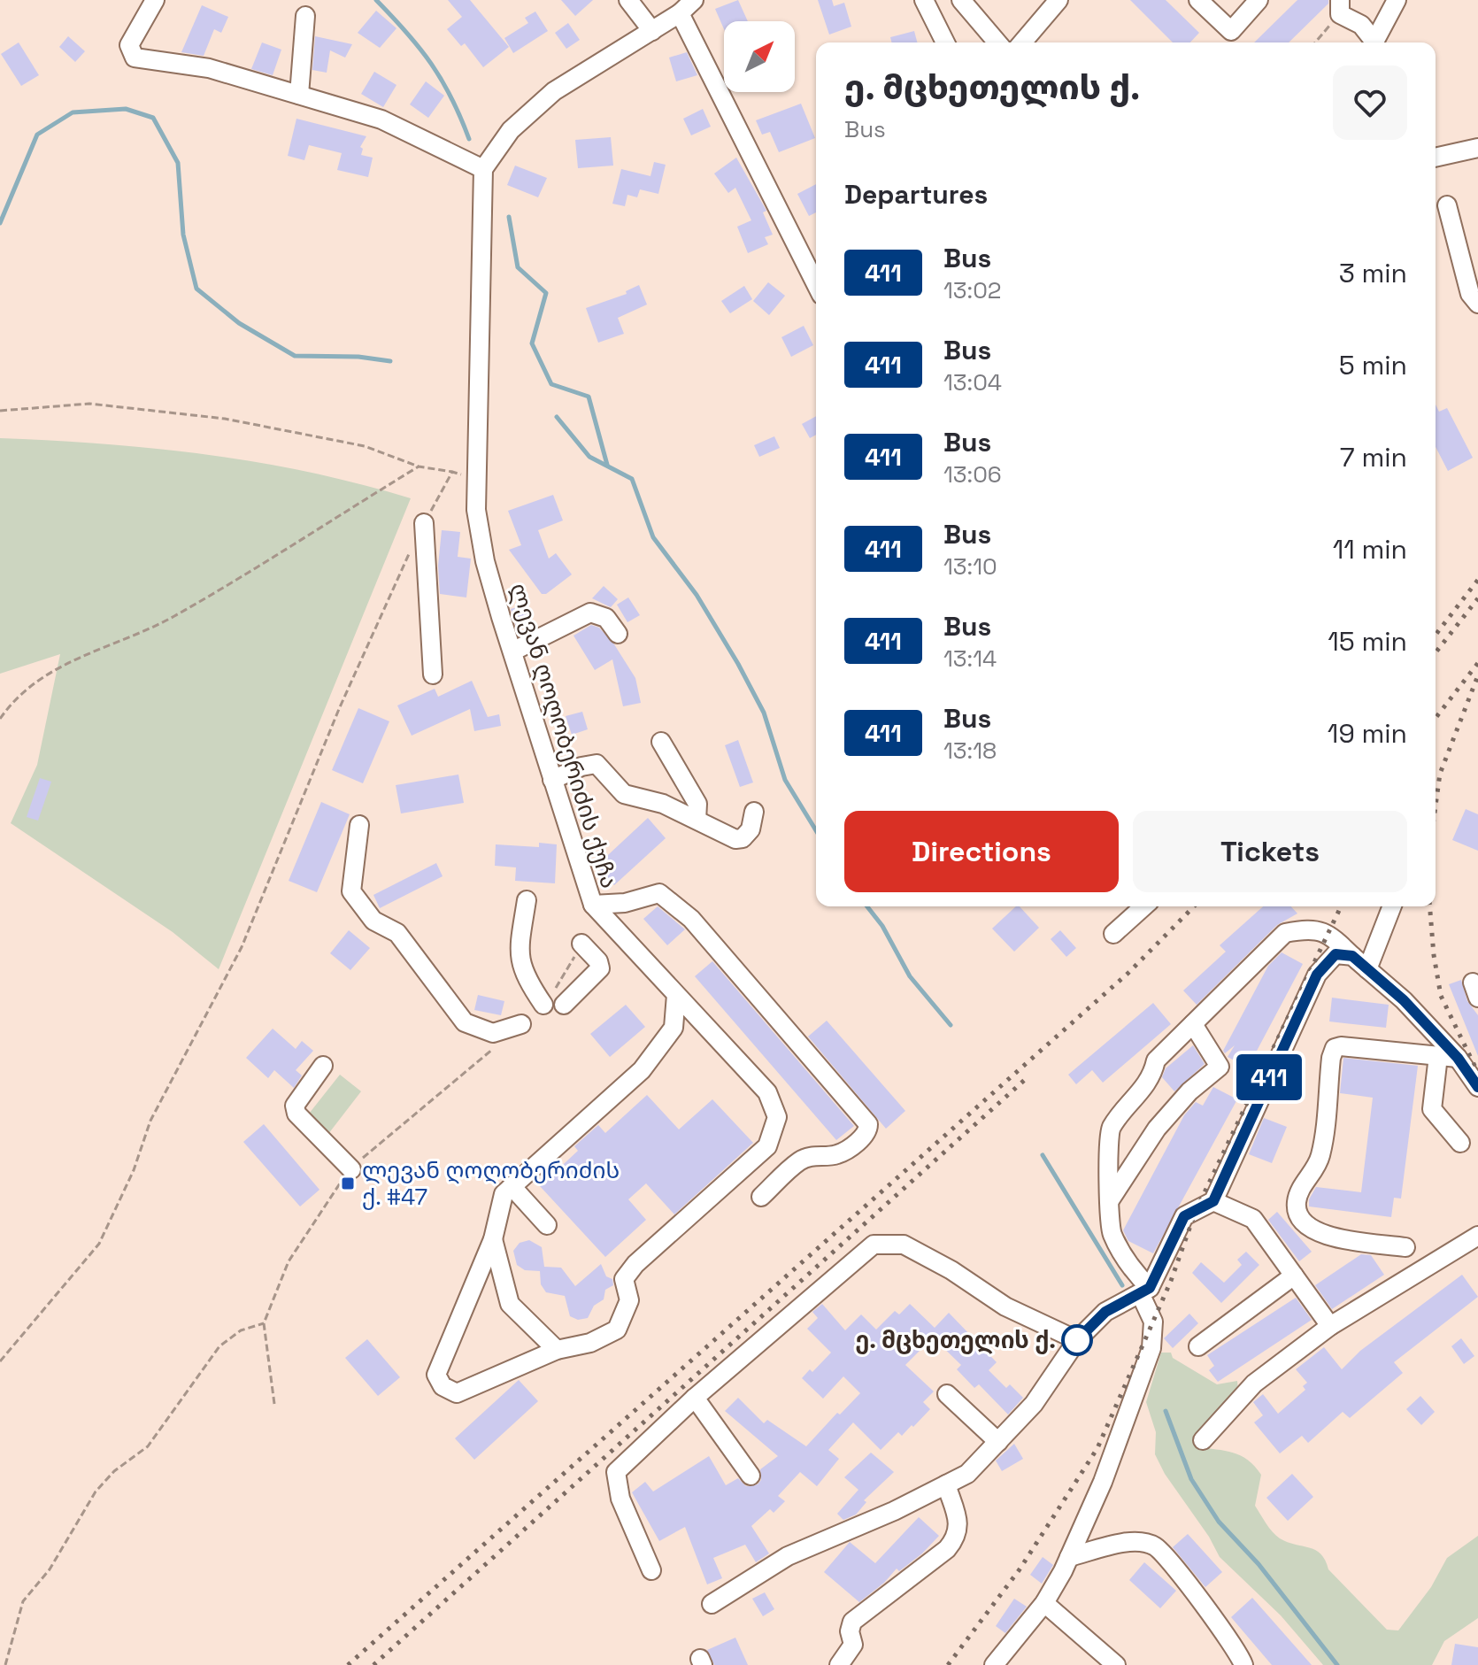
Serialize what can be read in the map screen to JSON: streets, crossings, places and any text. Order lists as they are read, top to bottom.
{
  "streets": {
    "street": ["ლევან ღოღობერიძის ქუჩა"]
  },
  "places": {
    "transit": ["ლევან ღოღობერიძის ქ. #47"],
    "other": ["ე. მცხეთელის ქ."]
  },
  "lines": ["bus line 411"],
  "north": "top right",
  "page": {
    "on_map": "411",
    "heading": [
      ["ე. მცხეთელის ქ.", "Bus"],
      "Departures"
    ],
    "list": [
      {
        "mark": "411",
        "name": "Bus",
        "note": "13:02",
        "value": "3 min"
      },
      {
        "mark": "411",
        "name": "Bus",
        "note": "13:04",
        "value": "5 min"
      },
      {
        "mark": "411",
        "name": "Bus",
        "note": "13:06",
        "value": "7 min"
      },
      {
        "mark": "411",
        "name": "Bus",
        "note": "13:10",
        "value": "11 min"
      },
      {
        "mark": "411",
        "name": "Bus",
        "note": "13:14",
        "value": "15 min"
      },
      {
        "mark": "411",
        "name": "Bus",
        "note": "13:18",
        "value": "19 min"
      }
    ],
    "buttons": ["Directions", "Tickets"]
  }
}
